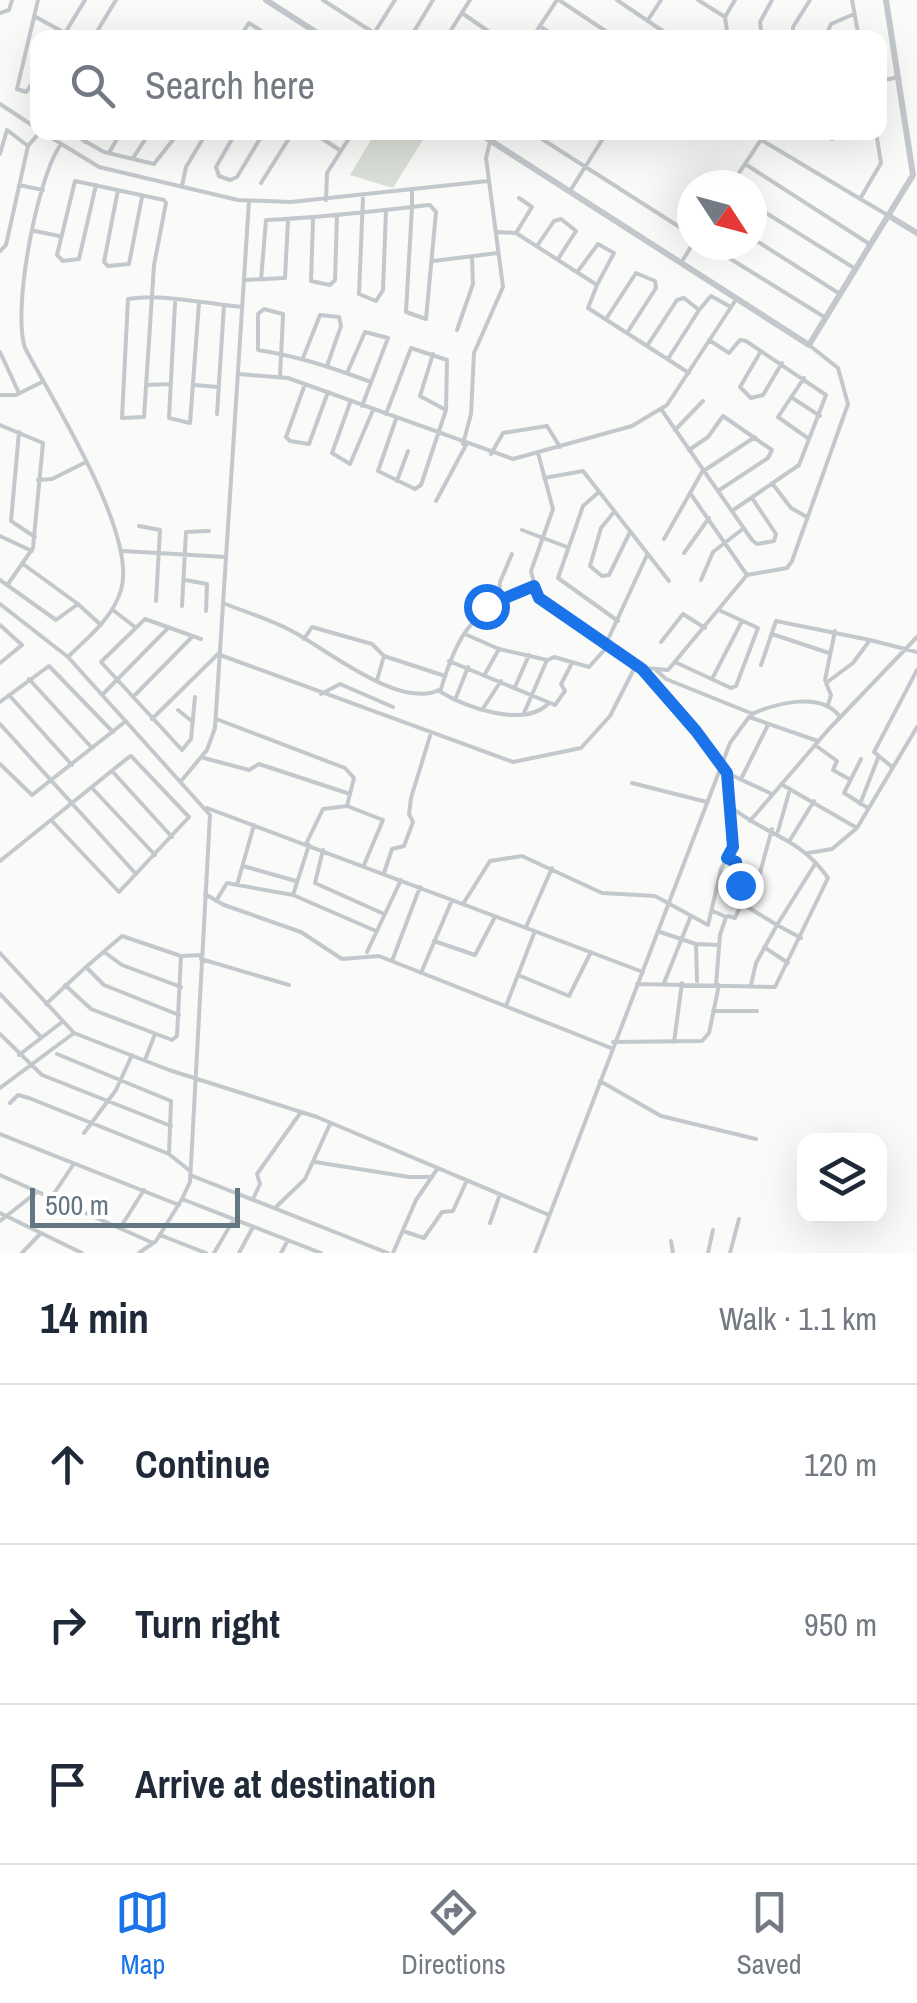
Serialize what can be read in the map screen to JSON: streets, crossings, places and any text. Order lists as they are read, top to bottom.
{
  "scale_bar": "500 m",
  "north": "bottom right",
  "page": {
    "search": "Search here",
    "scale": "500 m",
    "heading": ["14 min", "Walk · 1.1 km"],
    "list": [
      ["Continue", "120 m"],
      ["Turn right", "950 m"],
      "Arrive at destination"
    ],
    "nav": ["Map", "Directions", "Saved"]
  }
}
